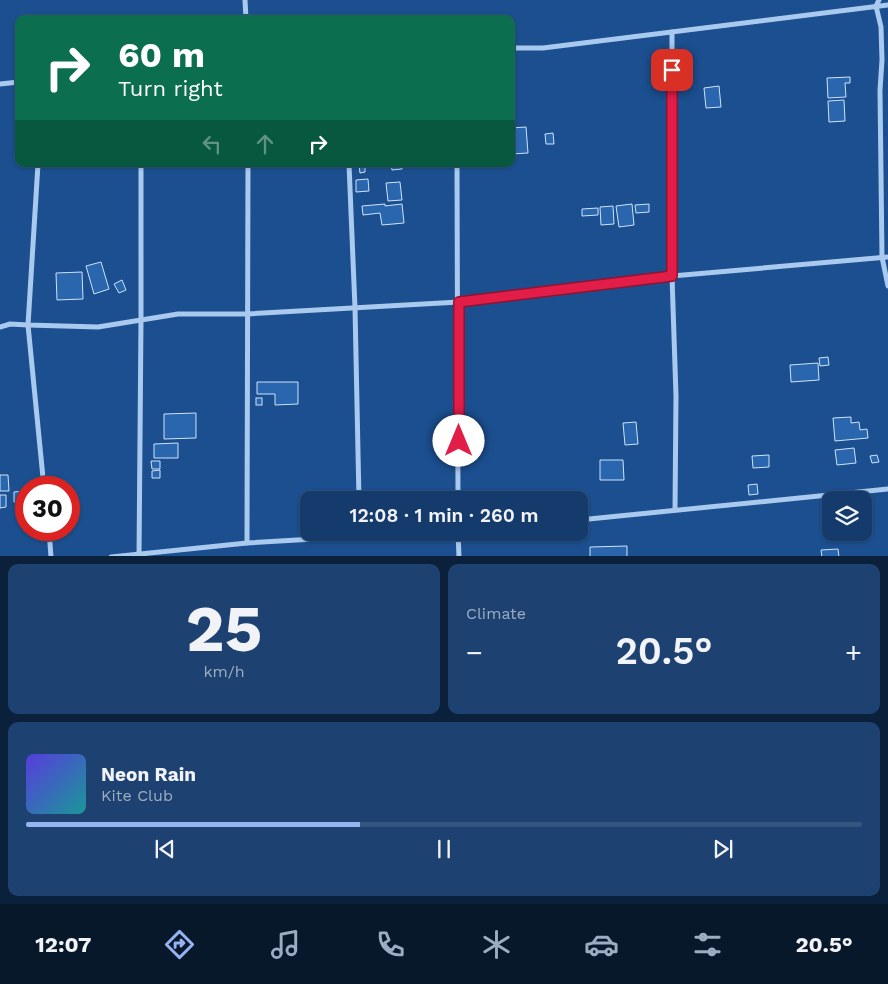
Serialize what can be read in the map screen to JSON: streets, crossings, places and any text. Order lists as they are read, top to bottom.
{
  "page": {
    "turn": ["60 m", "Turn right"],
    "limit": "30",
    "trip": "12:08 · 1 min · 260 m",
    "tile": [
      ["25", "km/h"],
      "Climate"
    ],
    "heat": ["−", "20.5°", "+"],
    "song": ["Neon Rain", "Kite Club"],
    "tabs": ["12:07", "20.5°"]
  }
}
